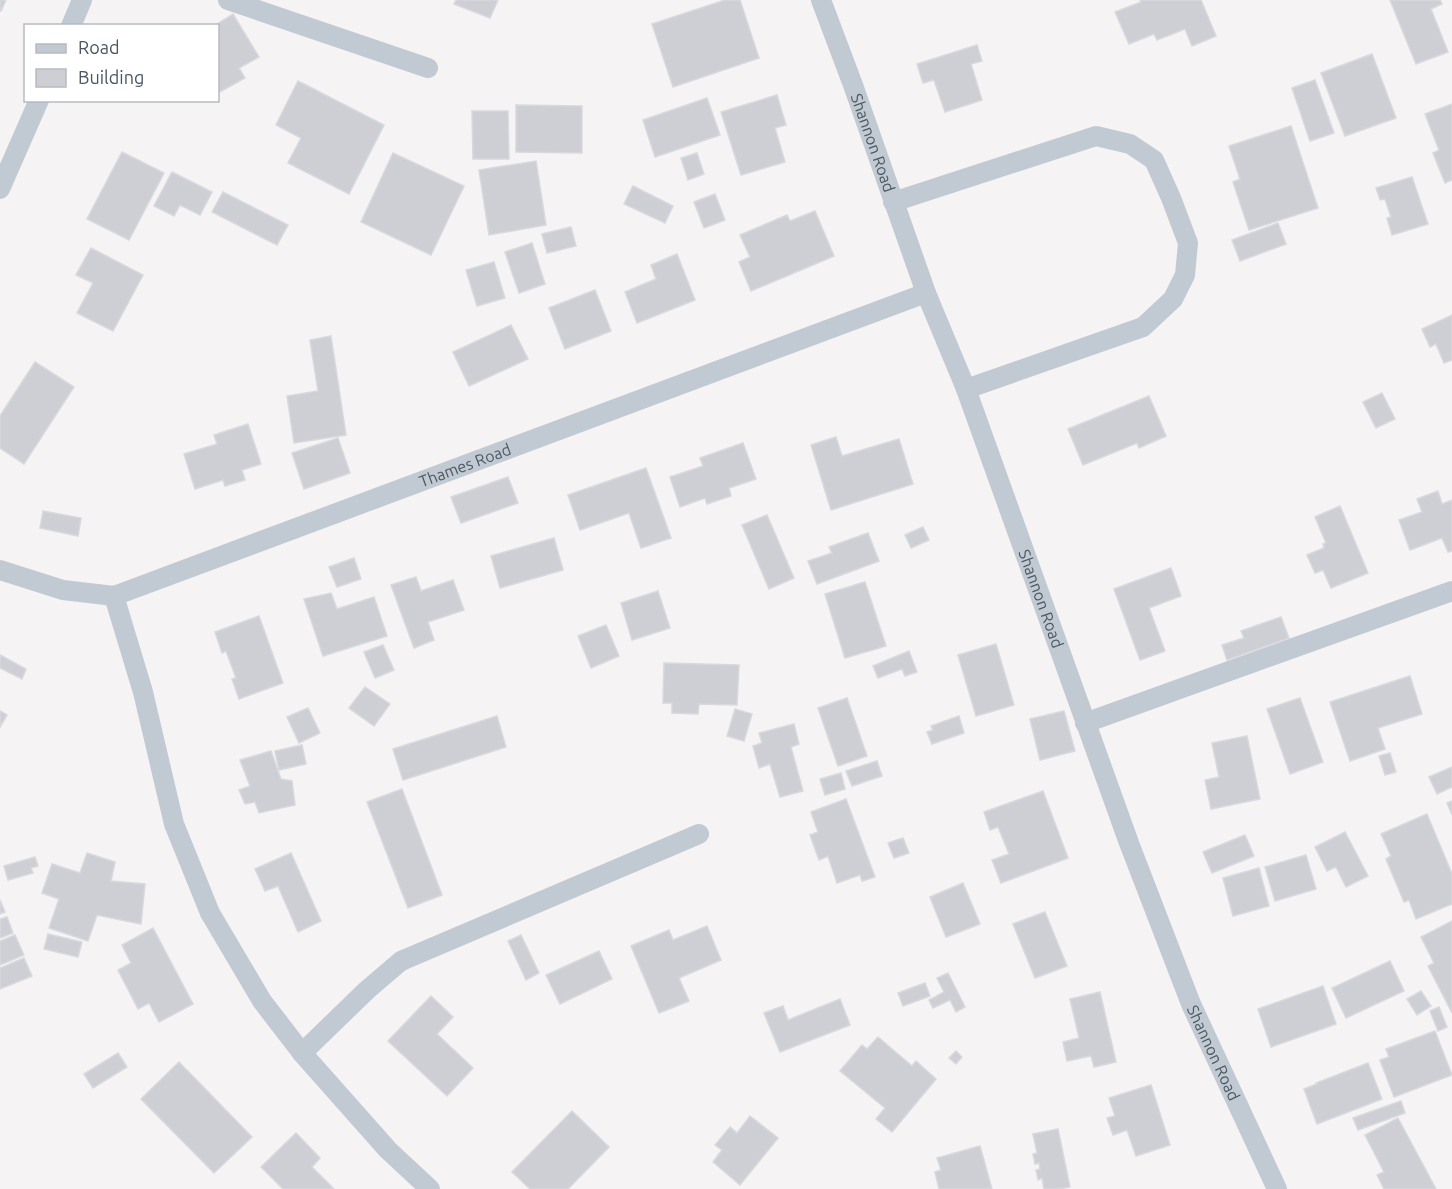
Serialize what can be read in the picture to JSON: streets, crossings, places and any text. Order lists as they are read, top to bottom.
{
  "streets": {
    "street": ["Shannon Road", "Thames Road"]
  },
  "crossings": [
    ["Shannon Road", "Thames Road"]
  ],
  "legend": ["Road", "Building"]
}
